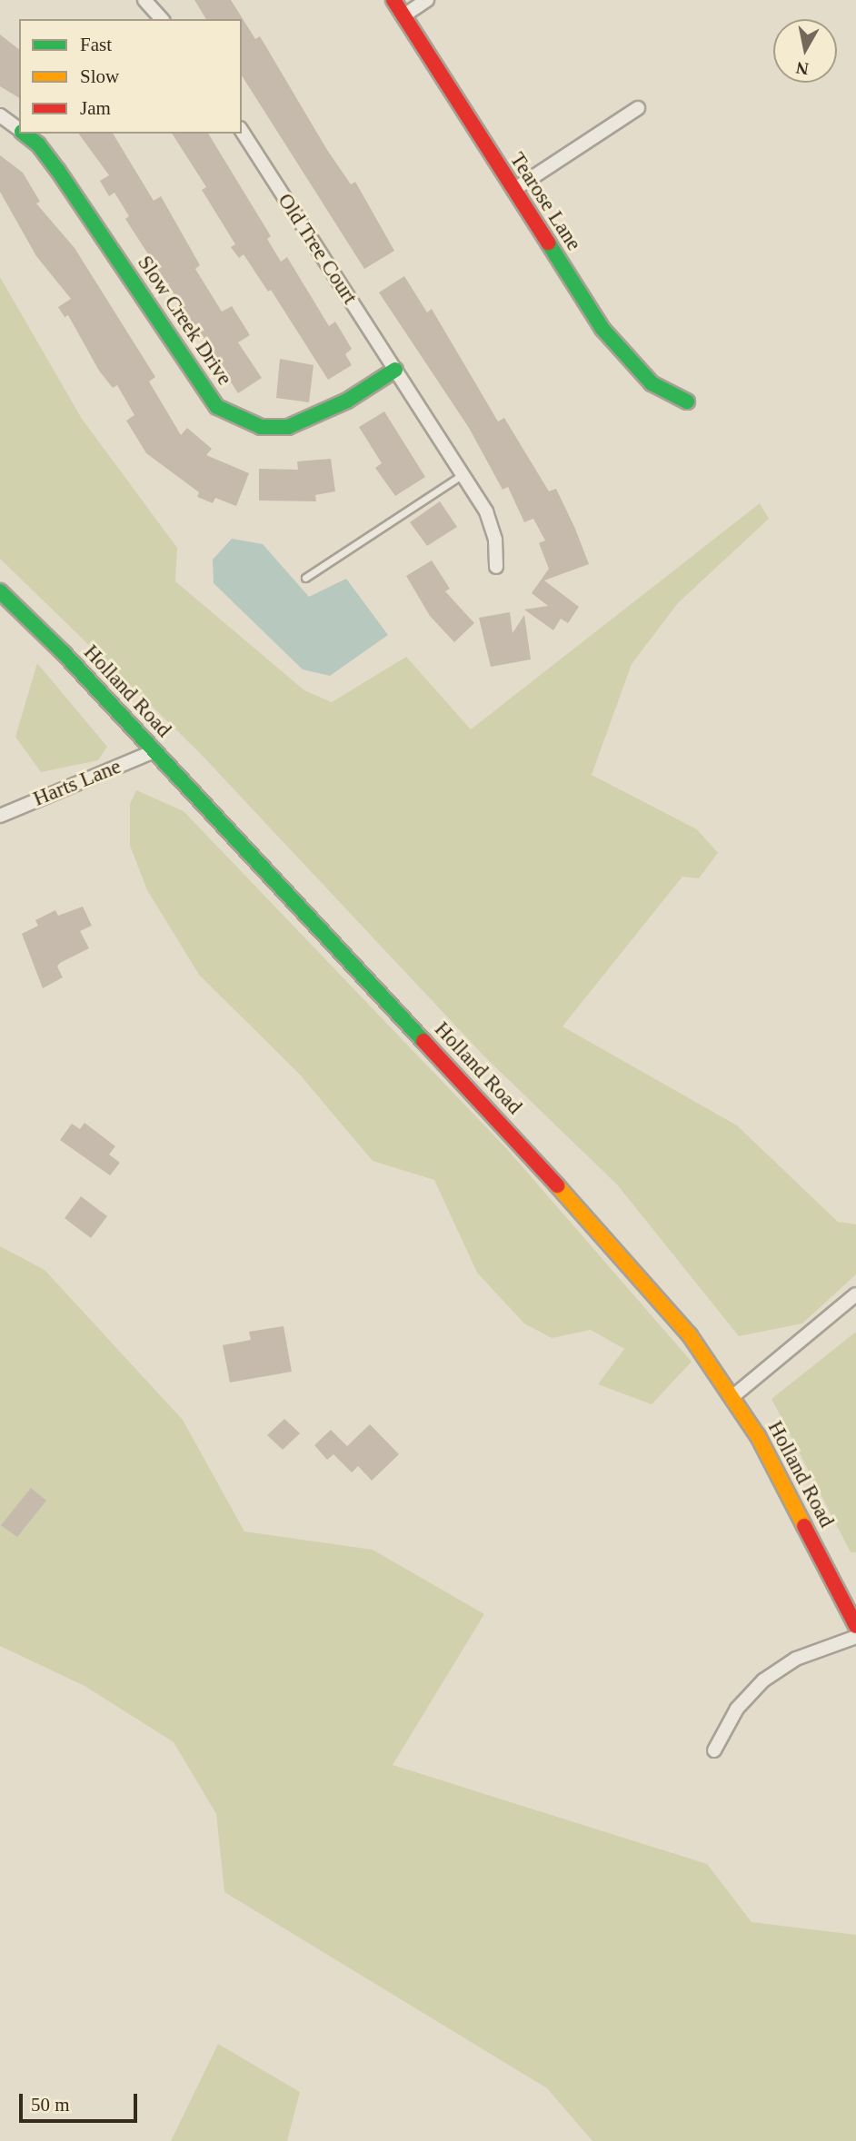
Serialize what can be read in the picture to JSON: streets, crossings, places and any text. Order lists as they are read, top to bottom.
{
  "streets": {
    "street": [
      "Tearose Lane",
      "Old Tree Court",
      "Slow Creek Drive",
      "Holland Road",
      "Harts Lane"
    ]
  },
  "crossings": [
    ["Old Tree Court", "Slow Creek Drive"],
    ["Holland Road", "Harts Lane"]
  ],
  "legend": ["Fast", "Slow", "Jam"],
  "scale_bar": "50 m",
  "north": "bottom"
}
